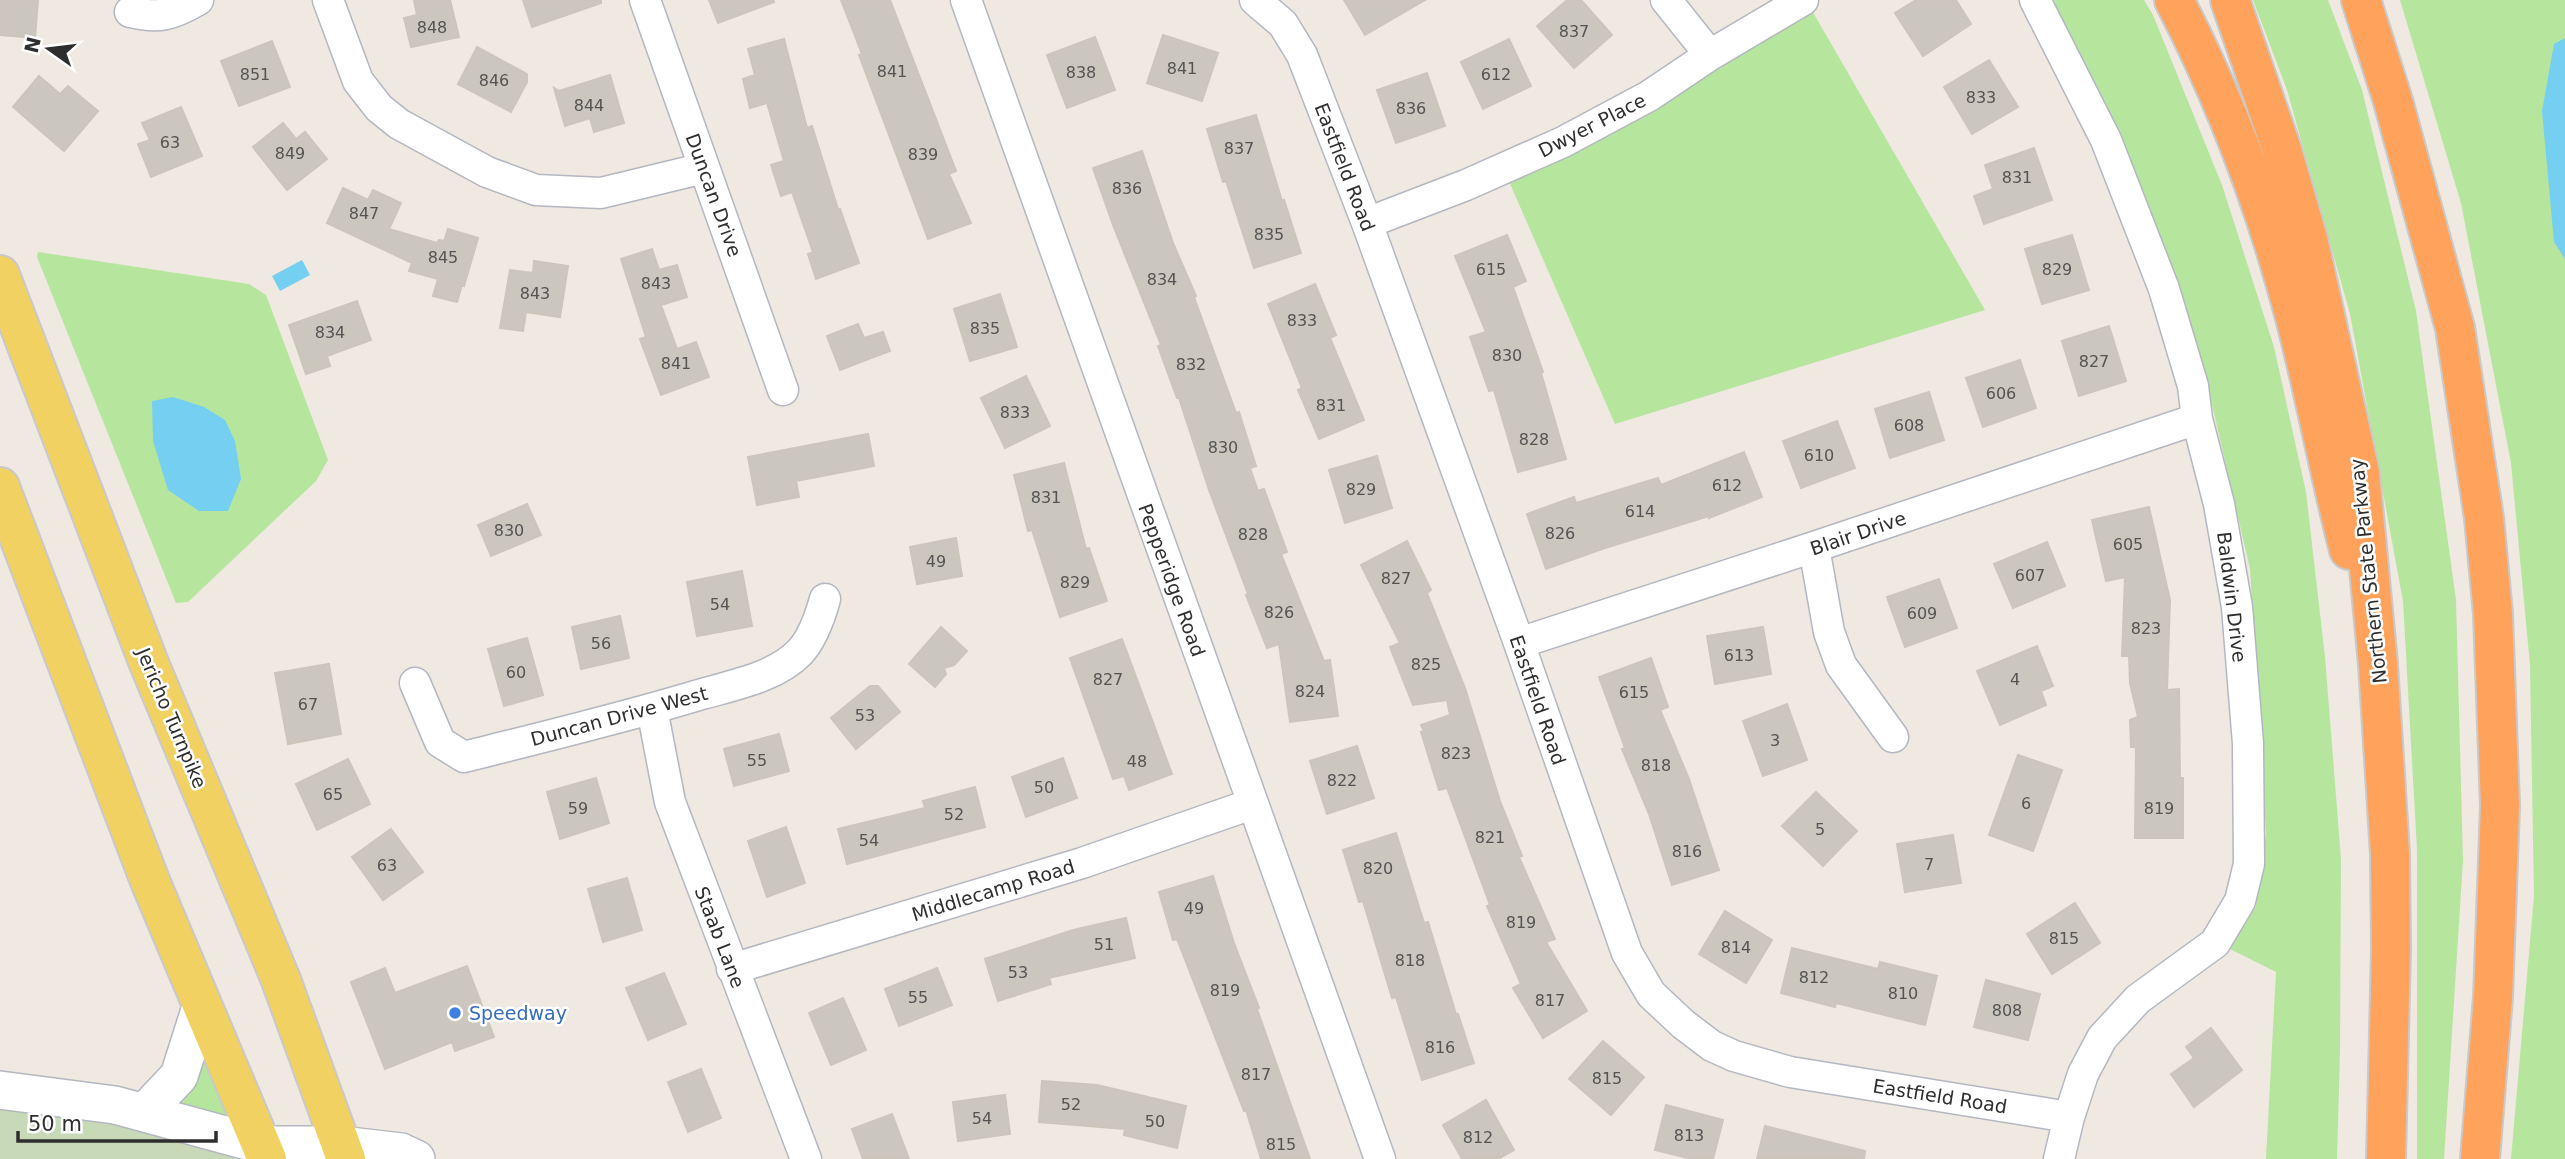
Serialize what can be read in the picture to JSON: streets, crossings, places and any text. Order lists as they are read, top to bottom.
{
  "streets": {
    "highway": ["Northern State Parkway"],
    "main road": ["Jericho Turnpike"],
    "street": [
      "Dwyer Place",
      "Eastfield Road",
      "Duncan Drive",
      "Blair Drive",
      "Pepperidge Road",
      "Baldwin Drive",
      "Duncan Drive West",
      "Middlecamp Road",
      "Staab Lane"
    ]
  },
  "crossings": [
    ["Dwyer Place", "Eastfield Road"],
    ["Eastfield Road", "Blair Drive"],
    ["Eastfield Road", "Baldwin Drive"],
    ["Blair Drive", "Baldwin Drive"],
    ["Pepperidge Road", "Middlecamp Road"],
    ["Duncan Drive West", "Staab Lane"],
    ["Middlecamp Road", "Staab Lane"]
  ],
  "places": ["Speedway"],
  "house_numbers": [
    "848",
    "837",
    "841",
    "841",
    "838",
    "851",
    "612",
    "846",
    "833",
    "844",
    "836",
    "63",
    "837",
    "849",
    "839",
    "831",
    "836",
    "847",
    "835",
    "845",
    "615",
    "829",
    "834",
    "843",
    "843",
    "833",
    "835",
    "834",
    "830",
    "827",
    "841",
    "832",
    "606",
    "831",
    "833",
    "608",
    "828",
    "830",
    "610",
    "612",
    "829",
    "831",
    "614",
    "830",
    "826",
    "828",
    "605",
    "49",
    "607",
    "827",
    "829",
    "54",
    "826",
    "609",
    "823",
    "56",
    "613",
    "825",
    "60",
    "827",
    "4",
    "824",
    "615",
    "67",
    "53",
    "3",
    "823",
    "55",
    "48",
    "818",
    "822",
    "50",
    "65",
    "6",
    "59",
    "819",
    "52",
    "5",
    "821",
    "54",
    "816",
    "7",
    "63",
    "820",
    "49",
    "819",
    "815",
    "51",
    "814",
    "818",
    "53",
    "812",
    "819",
    "810",
    "55",
    "817",
    "808",
    "816",
    "817",
    "815",
    "52",
    "54",
    "50",
    "813",
    "812",
    "815"
  ],
  "scale_bar": "50 m",
  "north": "left"
}
